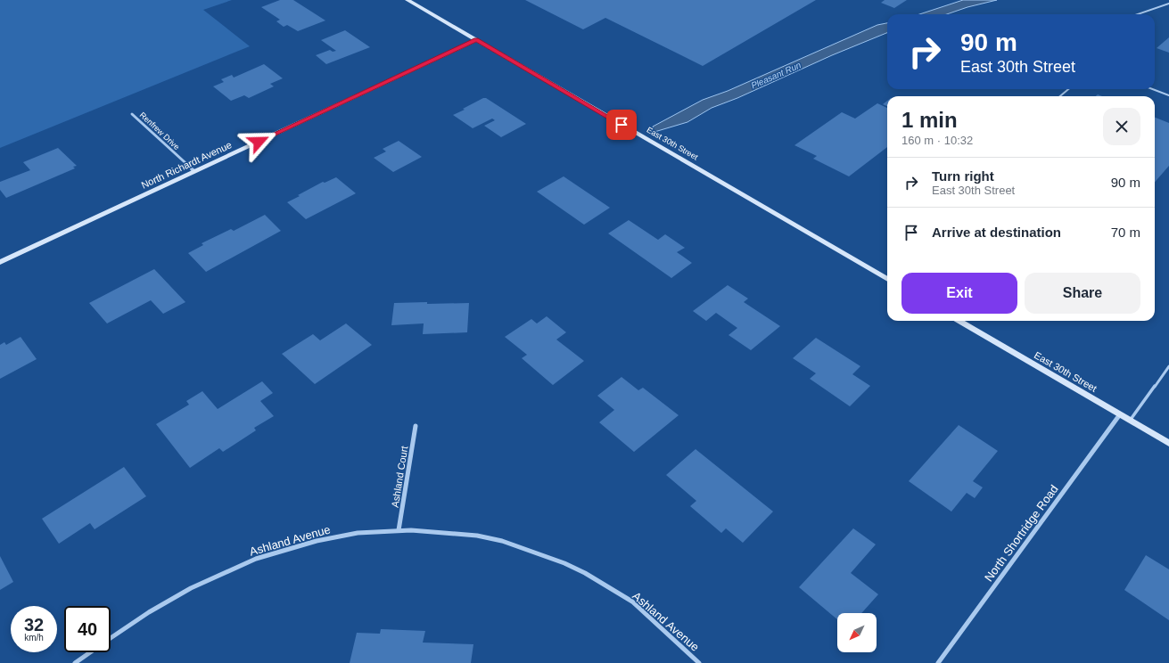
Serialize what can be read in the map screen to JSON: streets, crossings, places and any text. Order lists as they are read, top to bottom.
{
  "streets": {
    "main road": ["East 30th Street", "North Richardt Avenue"],
    "street": [
      "Renfrew Drive",
      "Ashland Court",
      "North Shortridge Road",
      "Ashland Avenue"
    ]
  },
  "crossings": [
    ["Renfrew Drive", "North Richardt Avenue"],
    ["East 30th Street", "North Richardt Avenue"],
    ["East 30th Street", "North Shortridge Road"],
    ["Ashland Court", "Ashland Avenue"]
  ],
  "water": ["Pleasant Run"],
  "north": "bottom left",
  "page": {
    "turn": ["90 m", "East 30th Street"],
    "heading": ["1 min", "160 m · 10:32"],
    "list": [
      {
        "name": "Turn right",
        "note": "East 30th Street",
        "value": "90 m"
      },
      {
        "name": "Arrive at destination",
        "value": "70 m"
      }
    ],
    "buttons": ["Exit", "Share"],
    "speed": "32 km/h",
    "limit": "40"
  }
}
